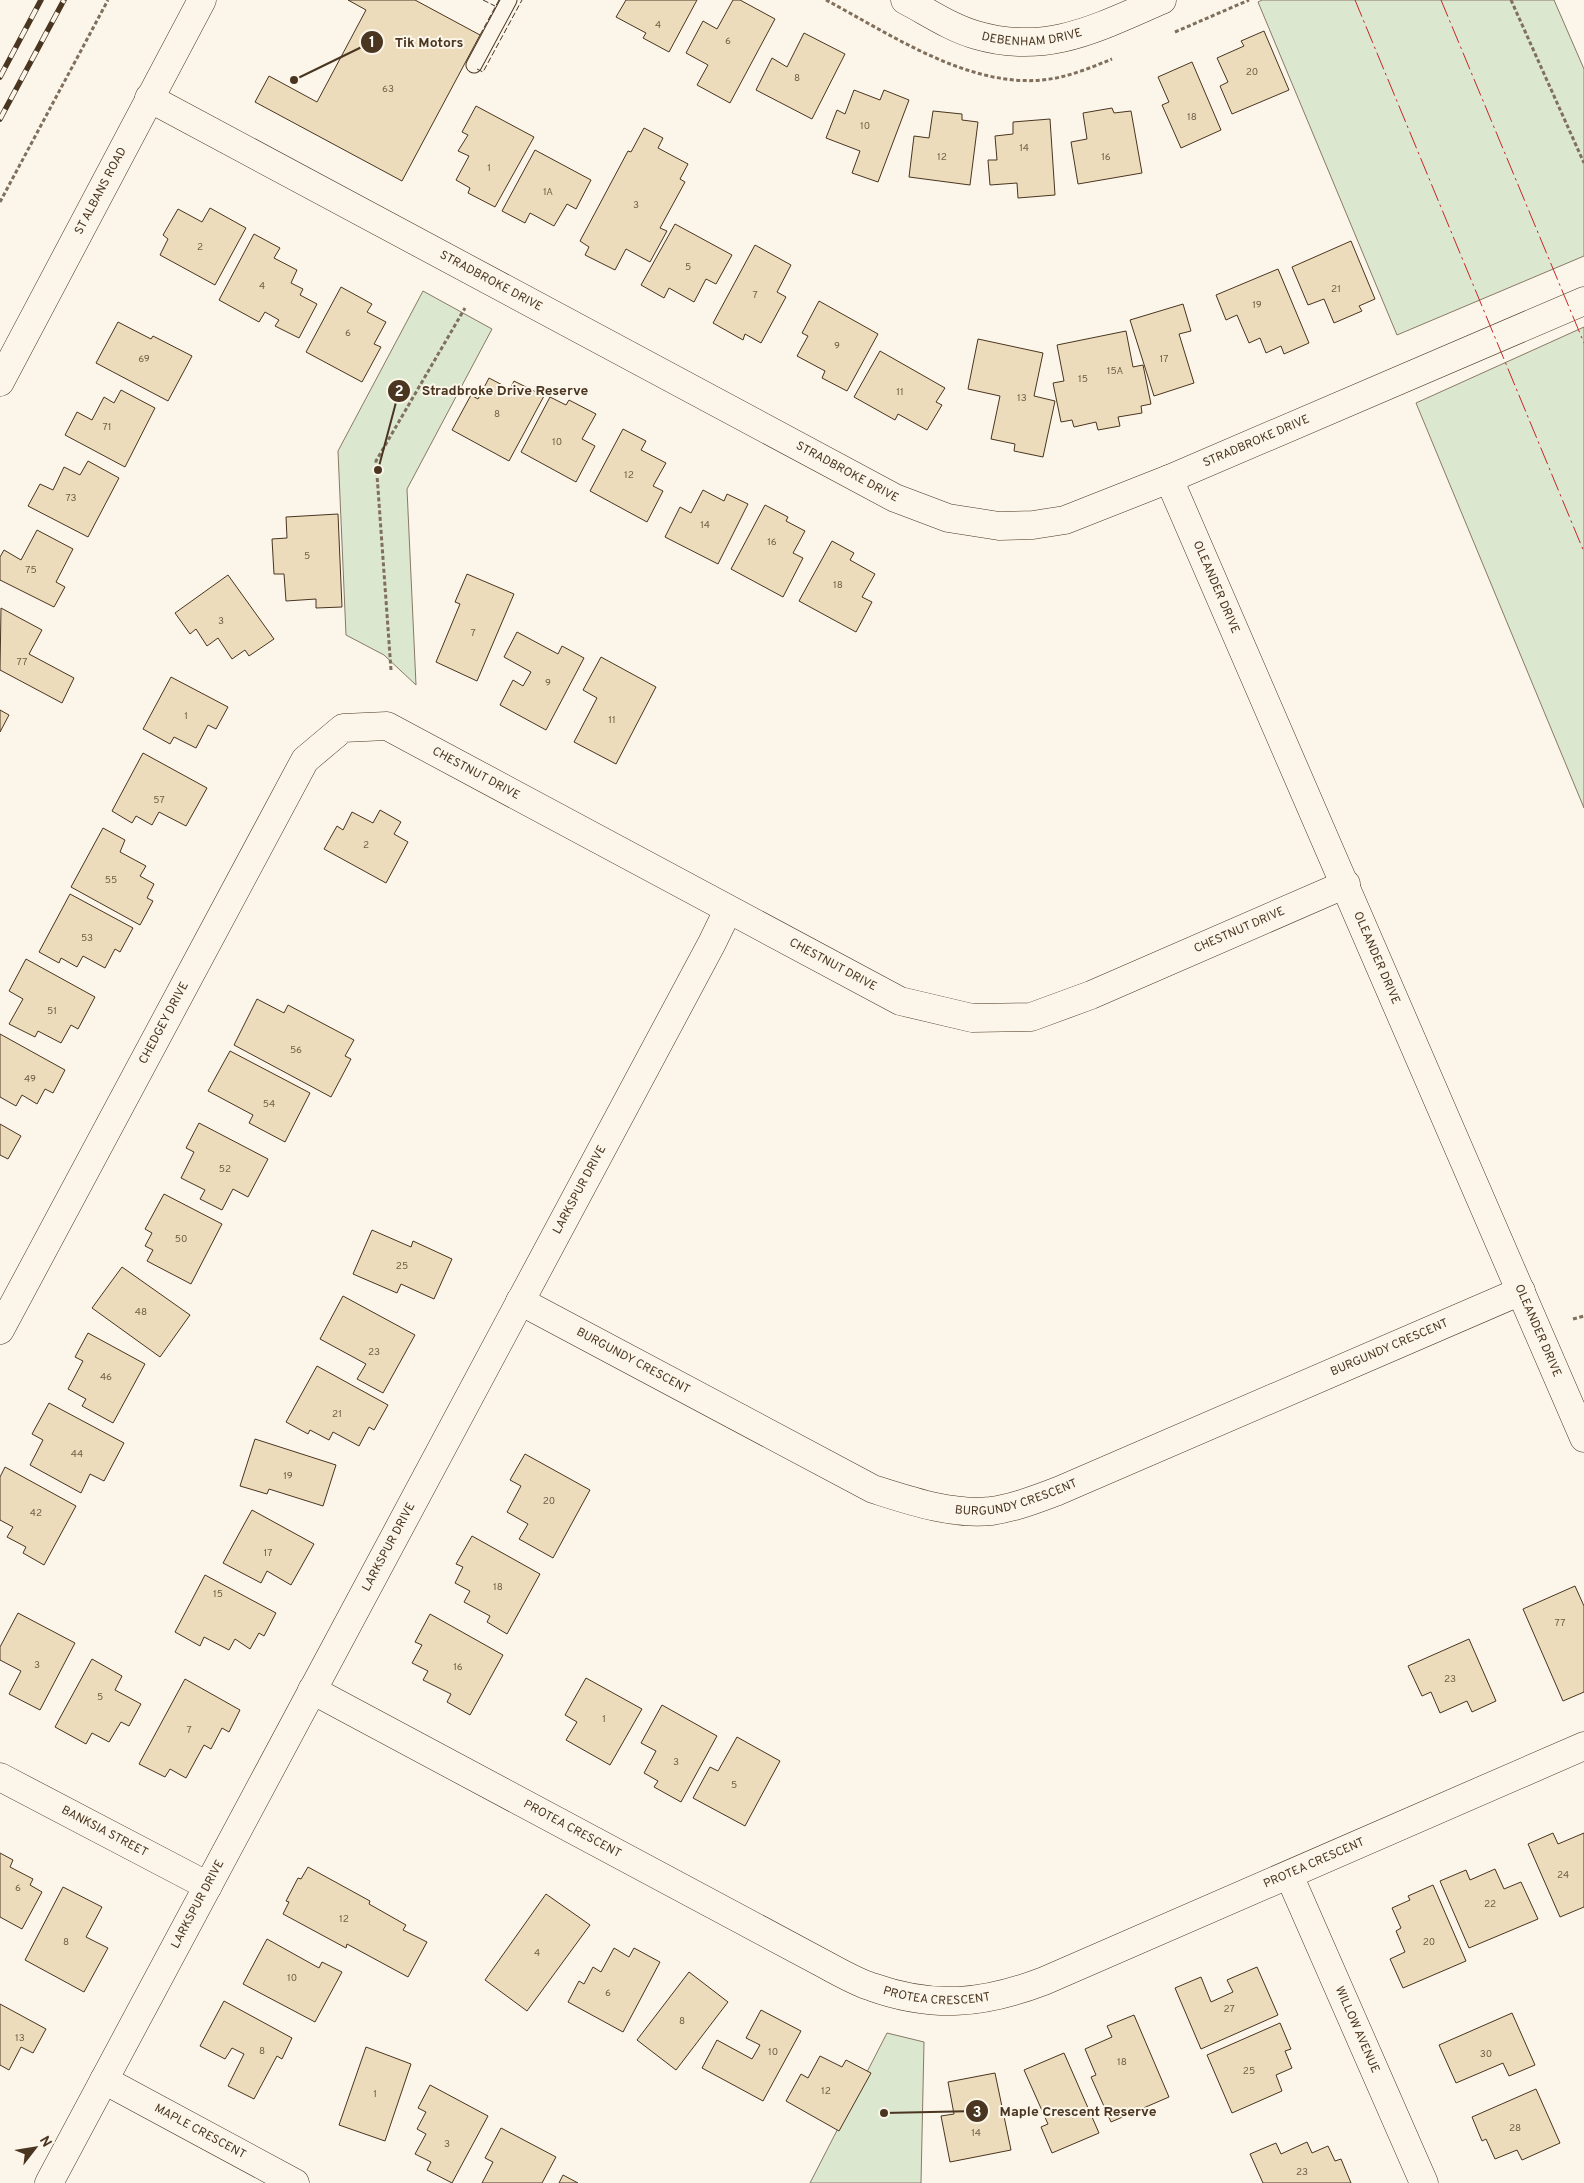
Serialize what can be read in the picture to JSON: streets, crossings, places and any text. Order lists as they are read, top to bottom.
{
  "streets": {
    "street": [
      "DEBENHAM DRIVE",
      "ST ALBANS ROAD",
      "STRADBROKE DRIVE",
      "OLEANDER DRIVE",
      "CHESTNUT DRIVE",
      "CHEDGEY DRIVE",
      "LARKSPUR DRIVE",
      "BURGUNDY CRESCENT",
      "PROTEA CRESCENT",
      "BANKSIA STREET",
      "WILLOW AVENUE",
      "MAPLE CRESCENT"
    ]
  },
  "crossings": [
    ["ST ALBANS ROAD", "STRADBROKE DRIVE"],
    ["STRADBROKE DRIVE", "OLEANDER DRIVE"],
    ["OLEANDER DRIVE", "CHESTNUT DRIVE"],
    ["OLEANDER DRIVE", "BURGUNDY CRESCENT"],
    ["CHESTNUT DRIVE", "CHEDGEY DRIVE"],
    ["CHESTNUT DRIVE", "LARKSPUR DRIVE"],
    ["LARKSPUR DRIVE", "BURGUNDY CRESCENT"],
    ["LARKSPUR DRIVE", "PROTEA CRESCENT"],
    ["LARKSPUR DRIVE", "BANKSIA STREET"],
    ["LARKSPUR DRIVE", "MAPLE CRESCENT"],
    ["PROTEA CRESCENT", "WILLOW AVENUE"]
  ],
  "places": ["Tik Motors", "Stradbroke Drive Reserve", "Maple Crescent Reserve"],
  "house_numbers": [
    "4",
    "6",
    "20",
    "8",
    "63",
    "18",
    "10",
    "14",
    "12",
    "16",
    "1",
    "1A",
    "3",
    "2",
    "5",
    "4",
    "21",
    "7",
    "19",
    "6",
    "9",
    "69",
    "17",
    "15A",
    "15",
    "11",
    "13",
    "8",
    "71",
    "10",
    "12",
    "73",
    "14",
    "16",
    "5",
    "75",
    "18",
    "3",
    "7",
    "77",
    "9",
    "1",
    "11",
    "57",
    "2",
    "55",
    "53",
    "51",
    "56",
    "49",
    "54",
    "52",
    "50",
    "25",
    "48",
    "23",
    "46",
    "21",
    "44",
    "19",
    "20",
    "42",
    "17",
    "18",
    "15",
    "77",
    "3",
    "16",
    "23",
    "5",
    "1",
    "7",
    "3",
    "5",
    "24",
    "6",
    "22",
    "12",
    "8",
    "20",
    "4",
    "10",
    "6",
    "27",
    "8",
    "13",
    "8",
    "10",
    "30",
    "18",
    "25",
    "12",
    "1",
    "28",
    "14",
    "3",
    "23"
  ],
  "north": "top right"
}
